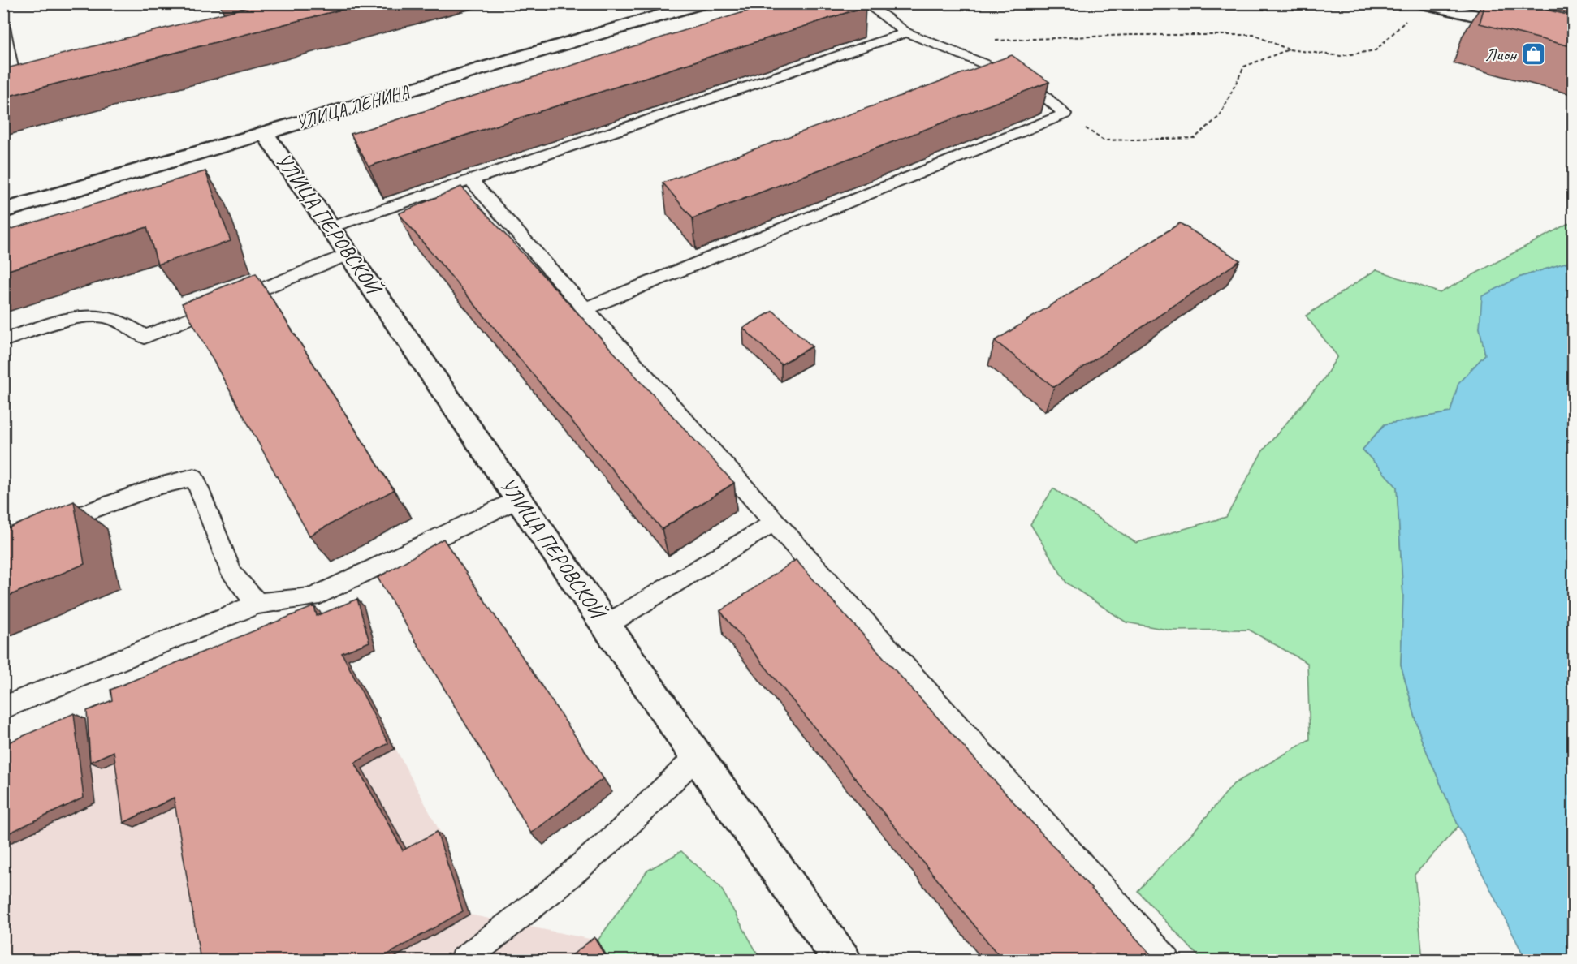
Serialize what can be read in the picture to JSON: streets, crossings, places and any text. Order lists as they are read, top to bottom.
{
  "streets": {
    "street": ["УЛИЦА ЛЕНИНА", "УЛИЦА ПЕРОВСКОЙ"]
  },
  "crossings": [
    ["УЛИЦА ЛЕНИНА", "УЛИЦА ПЕРОВСКОЙ"]
  ],
  "places": {
    "shop": ["Лион"]
  }
}
